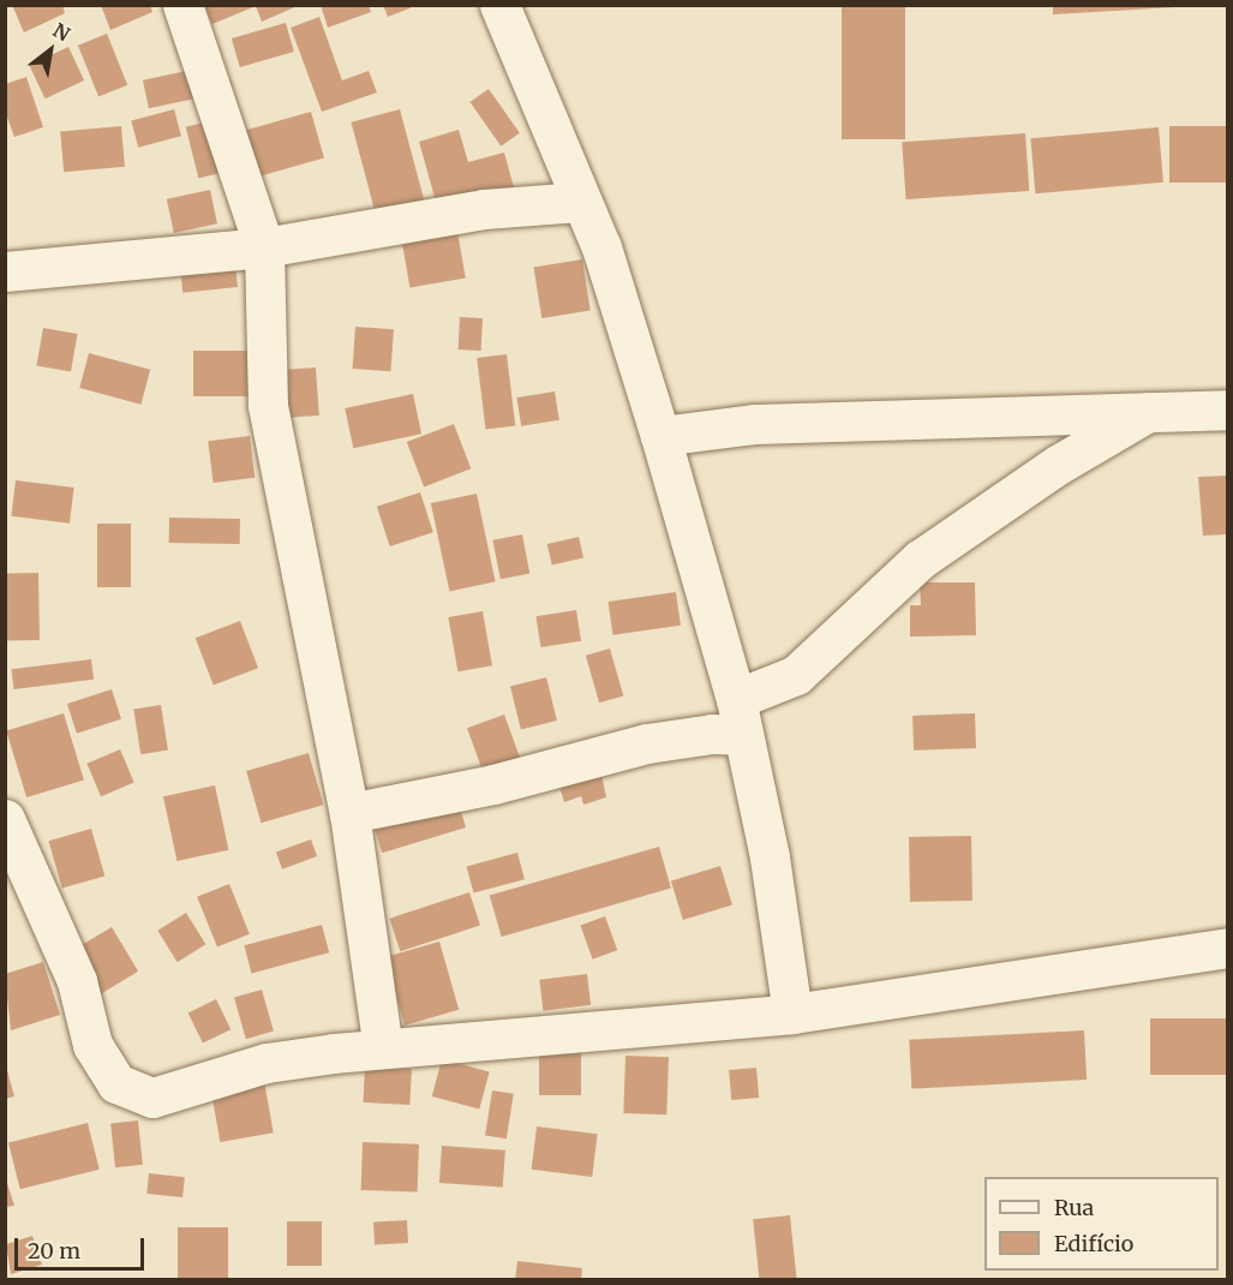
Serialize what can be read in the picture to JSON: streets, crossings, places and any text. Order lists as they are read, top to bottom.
{
  "legend": ["Rua", "Edifício"],
  "scale_bar": "20 m",
  "north": "top right"
}
